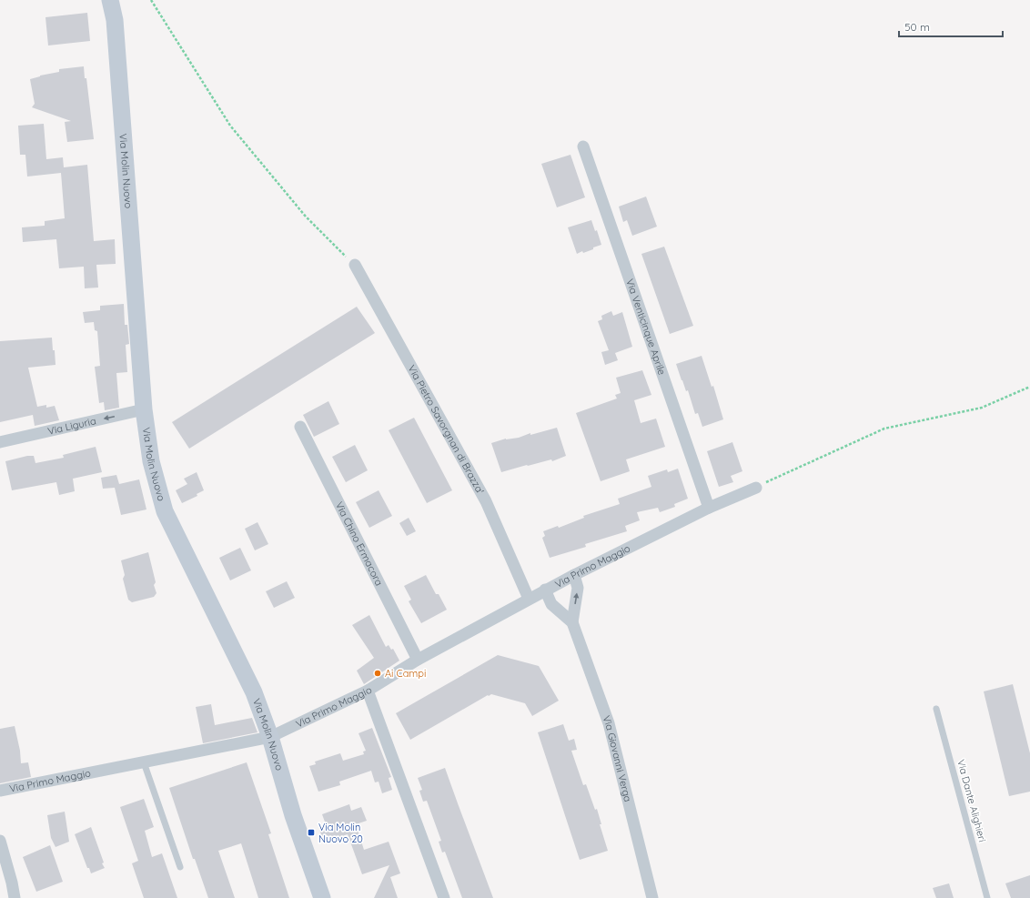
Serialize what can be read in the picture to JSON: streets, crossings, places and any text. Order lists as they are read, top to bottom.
{
  "streets": {
    "main road": ["Via Molin Nuovo"],
    "street": [
      "Via Venticinque Aprile",
      "Via Liguria",
      "Via Pietro Savorgnan di Brazza'",
      "Via Chino Ermacora",
      "Via Primo Maggio",
      "Via Giovanni Verga"
    ],
    "lane": ["Via Dante Alighieri"]
  },
  "crossings": [
    ["Via Molin Nuovo", "Via Liguria"],
    ["Via Molin Nuovo", "Via Primo Maggio"],
    ["Via Venticinque Aprile", "Via Primo Maggio"],
    ["Via Pietro Savorgnan di Brazza'", "Via Primo Maggio"],
    ["Via Chino Ermacora", "Via Primo Maggio"],
    ["Via Primo Maggio", "Via Giovanni Verga"]
  ],
  "one_way": ["Via Liguria"],
  "places": {
    "other": ["Ai Campi"],
    "transit": ["Via Molin Nuovo 20"]
  },
  "scale_bar": "50 m"
}
